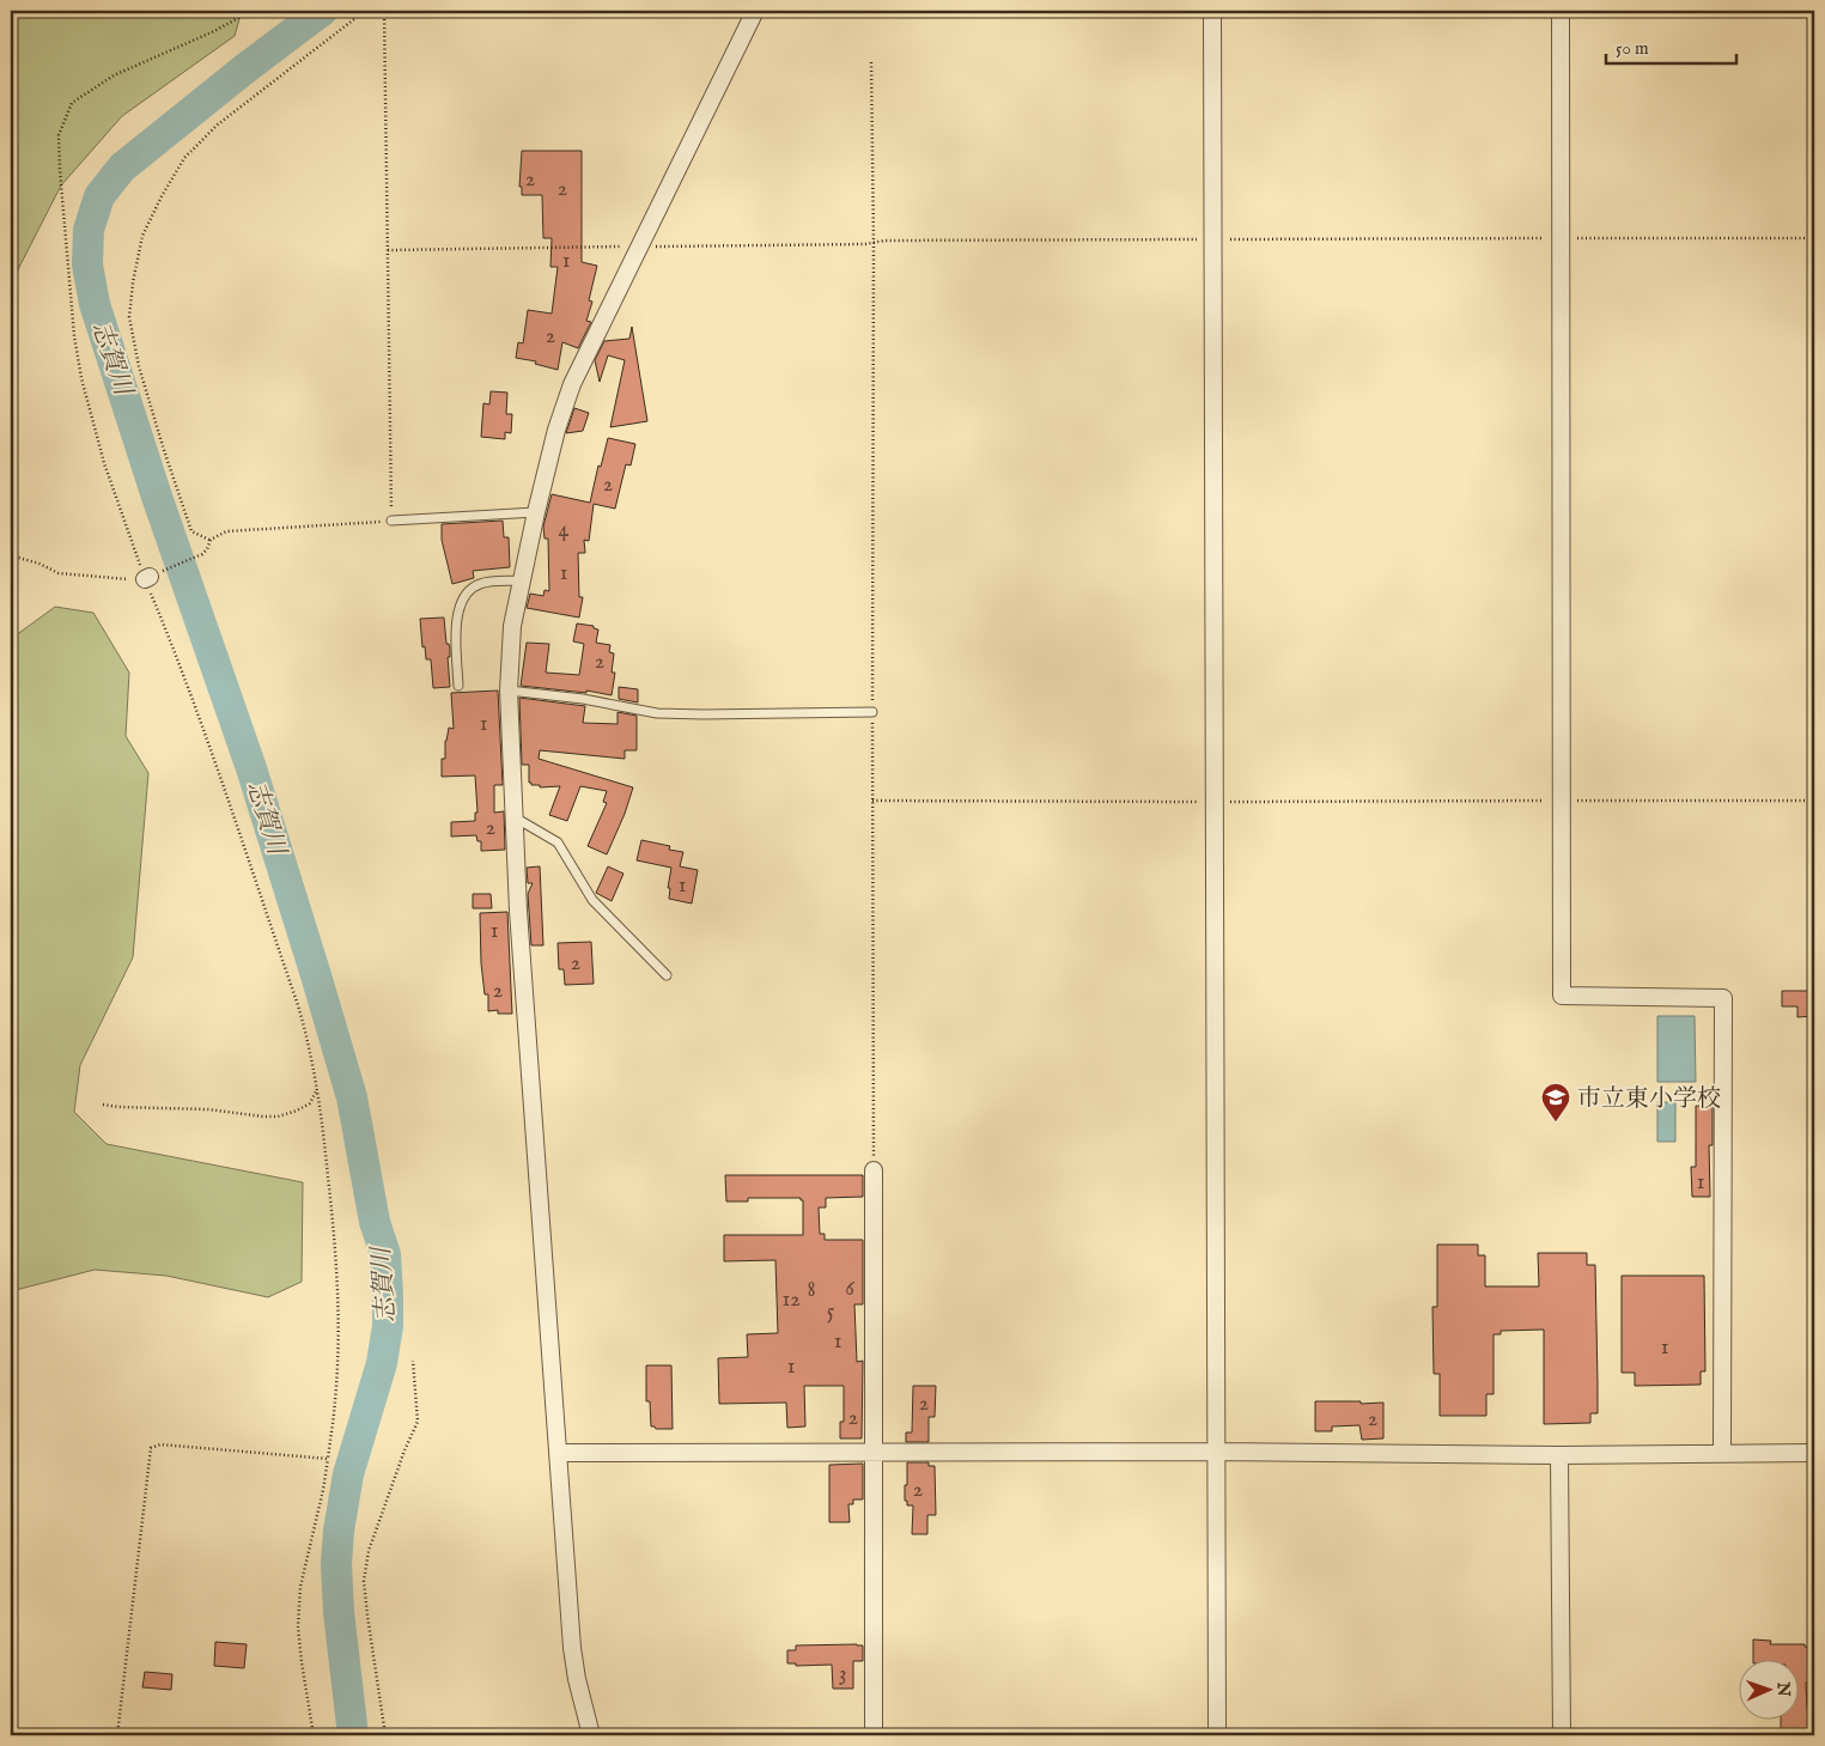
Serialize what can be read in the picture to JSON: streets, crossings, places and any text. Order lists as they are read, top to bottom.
{
  "water": ["志賀川"],
  "places": {
    "school or university": ["市立東小学校"]
  },
  "house_numbers": [
    "2",
    "2",
    "1",
    "2",
    "2",
    "4",
    "1",
    "2",
    "1",
    "2",
    "1",
    "1",
    "2",
    "2",
    "1",
    "6",
    "8",
    "12",
    "5",
    "1",
    "1",
    "1",
    "2",
    "2",
    "2",
    "2",
    "3"
  ],
  "scale_bar": "50 m",
  "north": "right"
}
